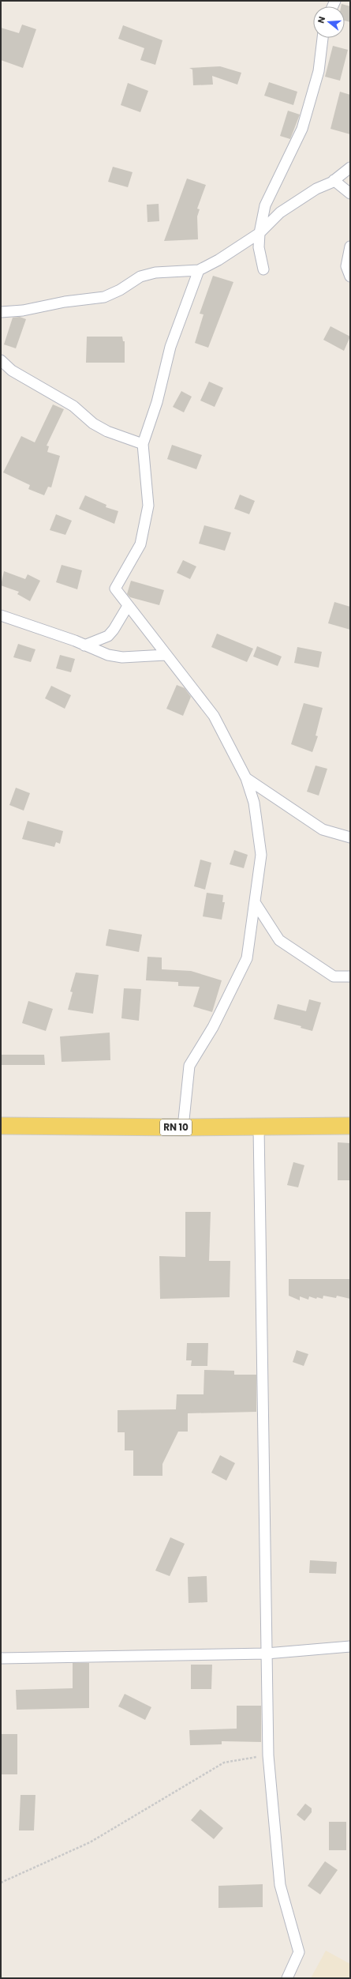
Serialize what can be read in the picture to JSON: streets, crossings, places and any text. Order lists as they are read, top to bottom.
{
  "streets": {
    "main road": ["RN 10"]
  },
  "north": "left"
}
